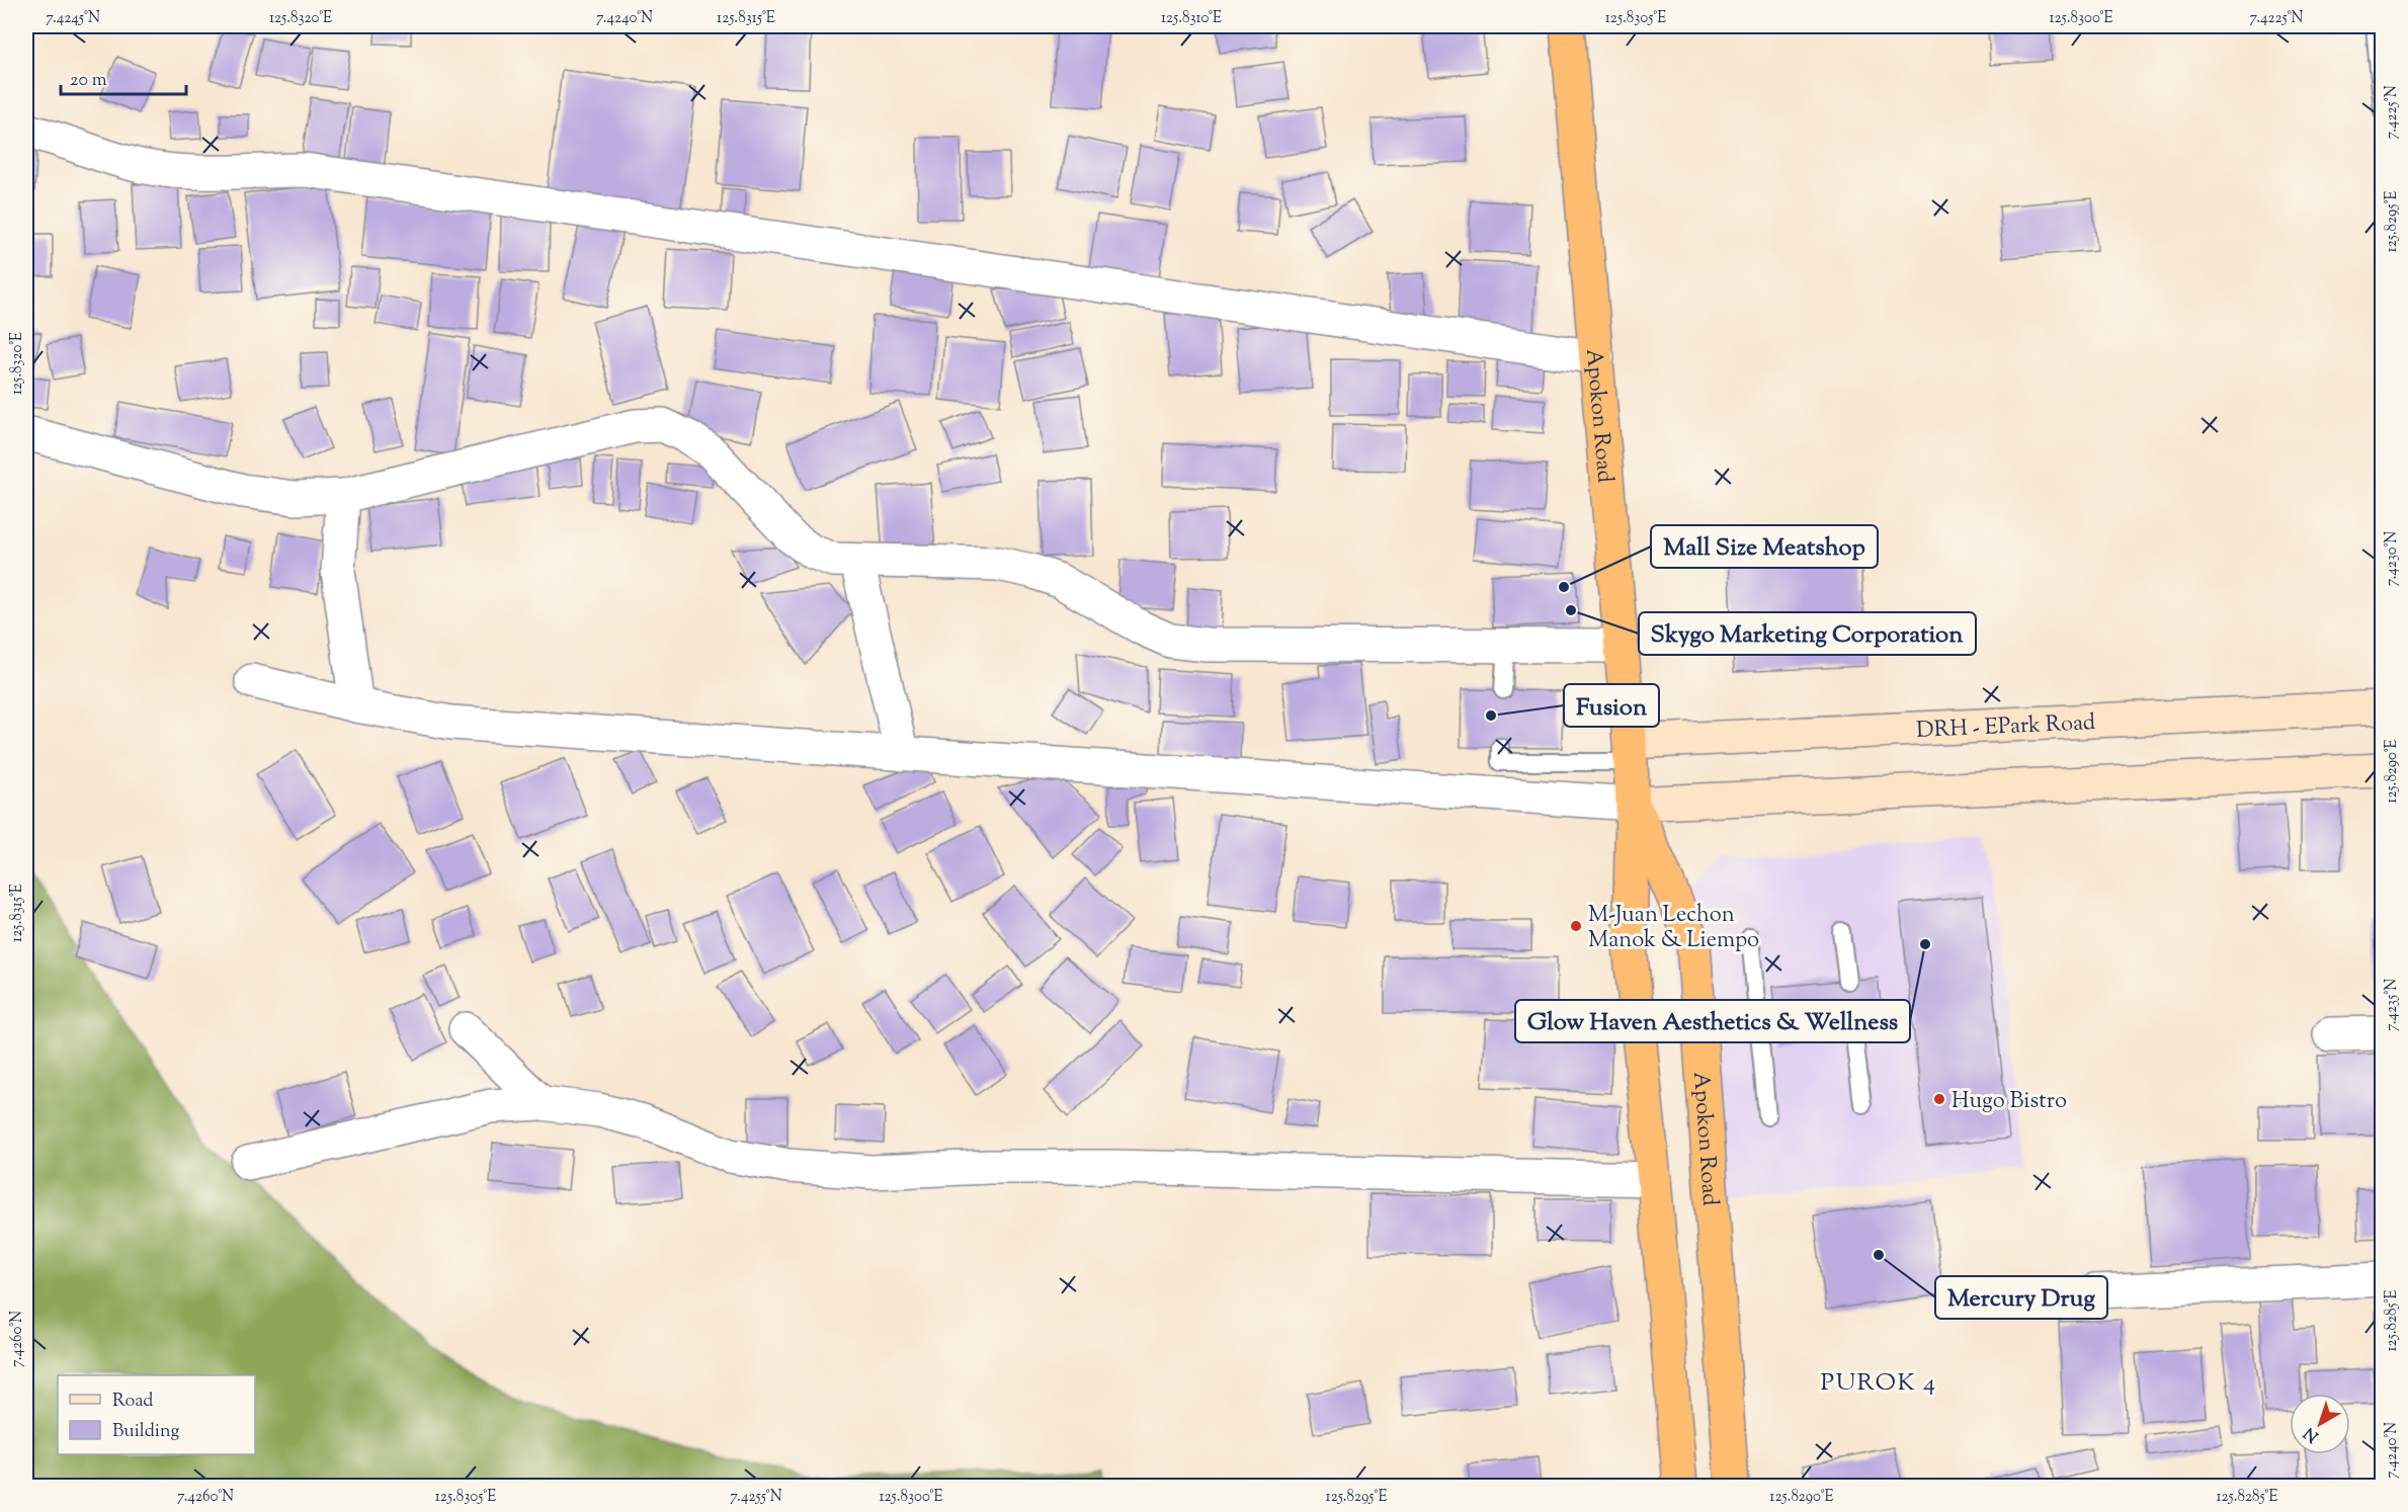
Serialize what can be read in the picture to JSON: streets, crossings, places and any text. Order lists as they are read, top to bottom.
{
  "streets": {
    "highway": ["Apokon Road"],
    "main road": ["DRH - EPark Road"]
  },
  "crossings": [
    ["Apokon Road", "DRH - EPark Road"]
  ],
  "districts": ["PUROK 4"],
  "places": [
    "Mall Size Meatshop",
    "Skygo Marketing Corporation",
    "Fusion",
    "M-Juan Lechon Manok & Liempo",
    "Glow Haven Aesthetics & Wellness",
    "Hugo Bistro",
    "Mercury Drug"
  ],
  "legend": ["Road", "Building"],
  "scale_bar": "20 m",
  "north": "bottom left",
  "coordinates": [
    "7.4245°N",
    "125.8320°E",
    "7.4240°N",
    "125.8315°E",
    "125.8310°E",
    "125.8305°E",
    "125.8300°E",
    "7.4225°N",
    "125.8295°E",
    "7.4230°N",
    "125.8290°E",
    "7.4235°N",
    "125.8285°E",
    "7.4260°N",
    "7.4255°N"
  ]
}
